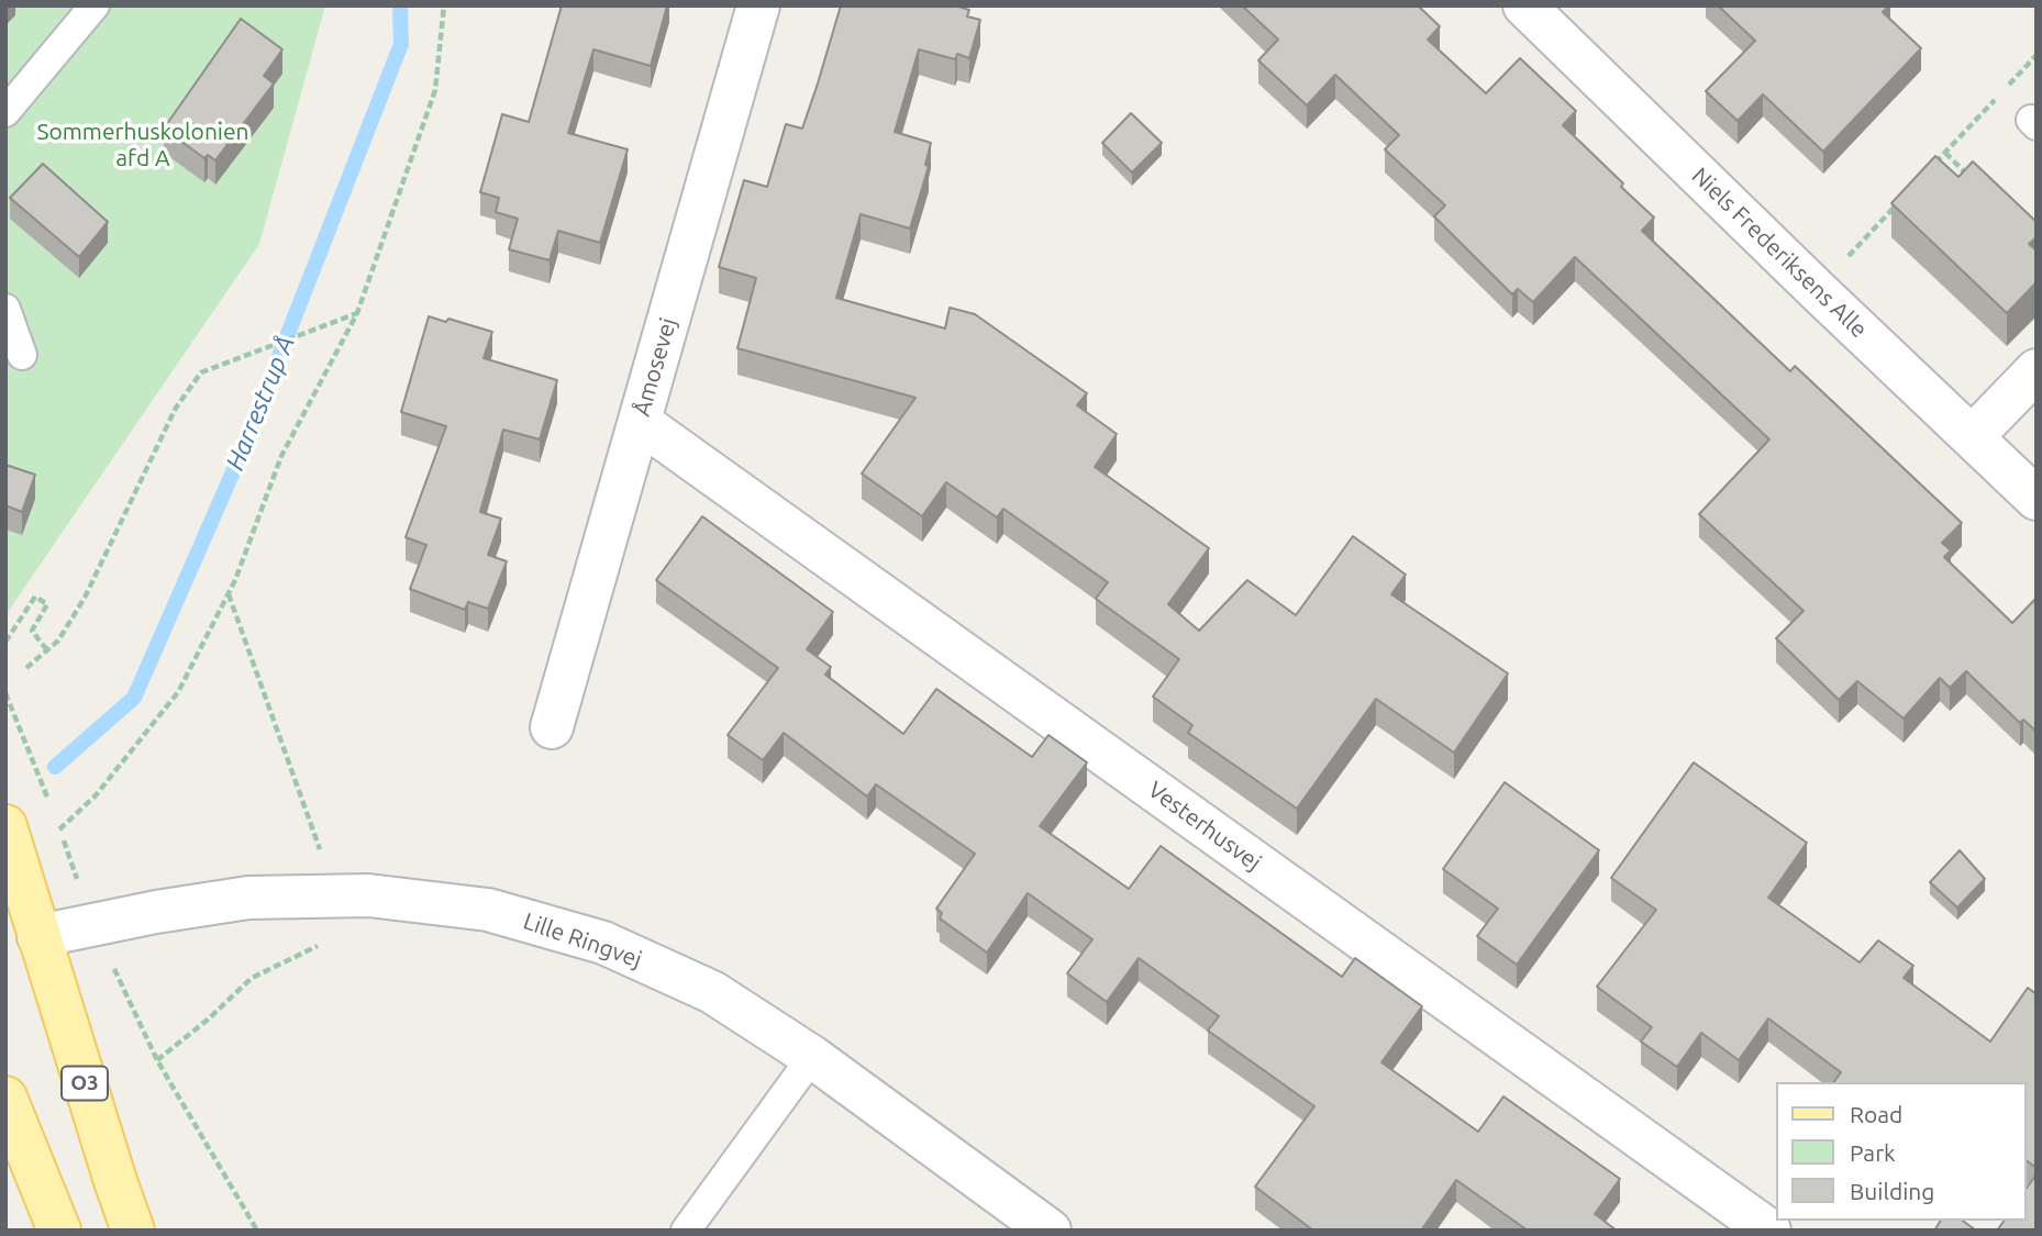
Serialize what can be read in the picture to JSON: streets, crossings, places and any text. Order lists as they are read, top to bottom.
{
  "streets": {
    "main road": ["O3"],
    "street": [
      "Niels Frederiksens Alle",
      "Åmosevej",
      "Vesterhusvej",
      "Lille Ringvej"
    ]
  },
  "crossings": [
    ["Åmosevej", "Vesterhusvej"],
    ["Lille Ringvej", "O3"]
  ],
  "water": ["Harrestrup Å"],
  "parks": ["Sommerhuskolonien afd A"],
  "legend": ["Road", "Park", "Building"]
}
